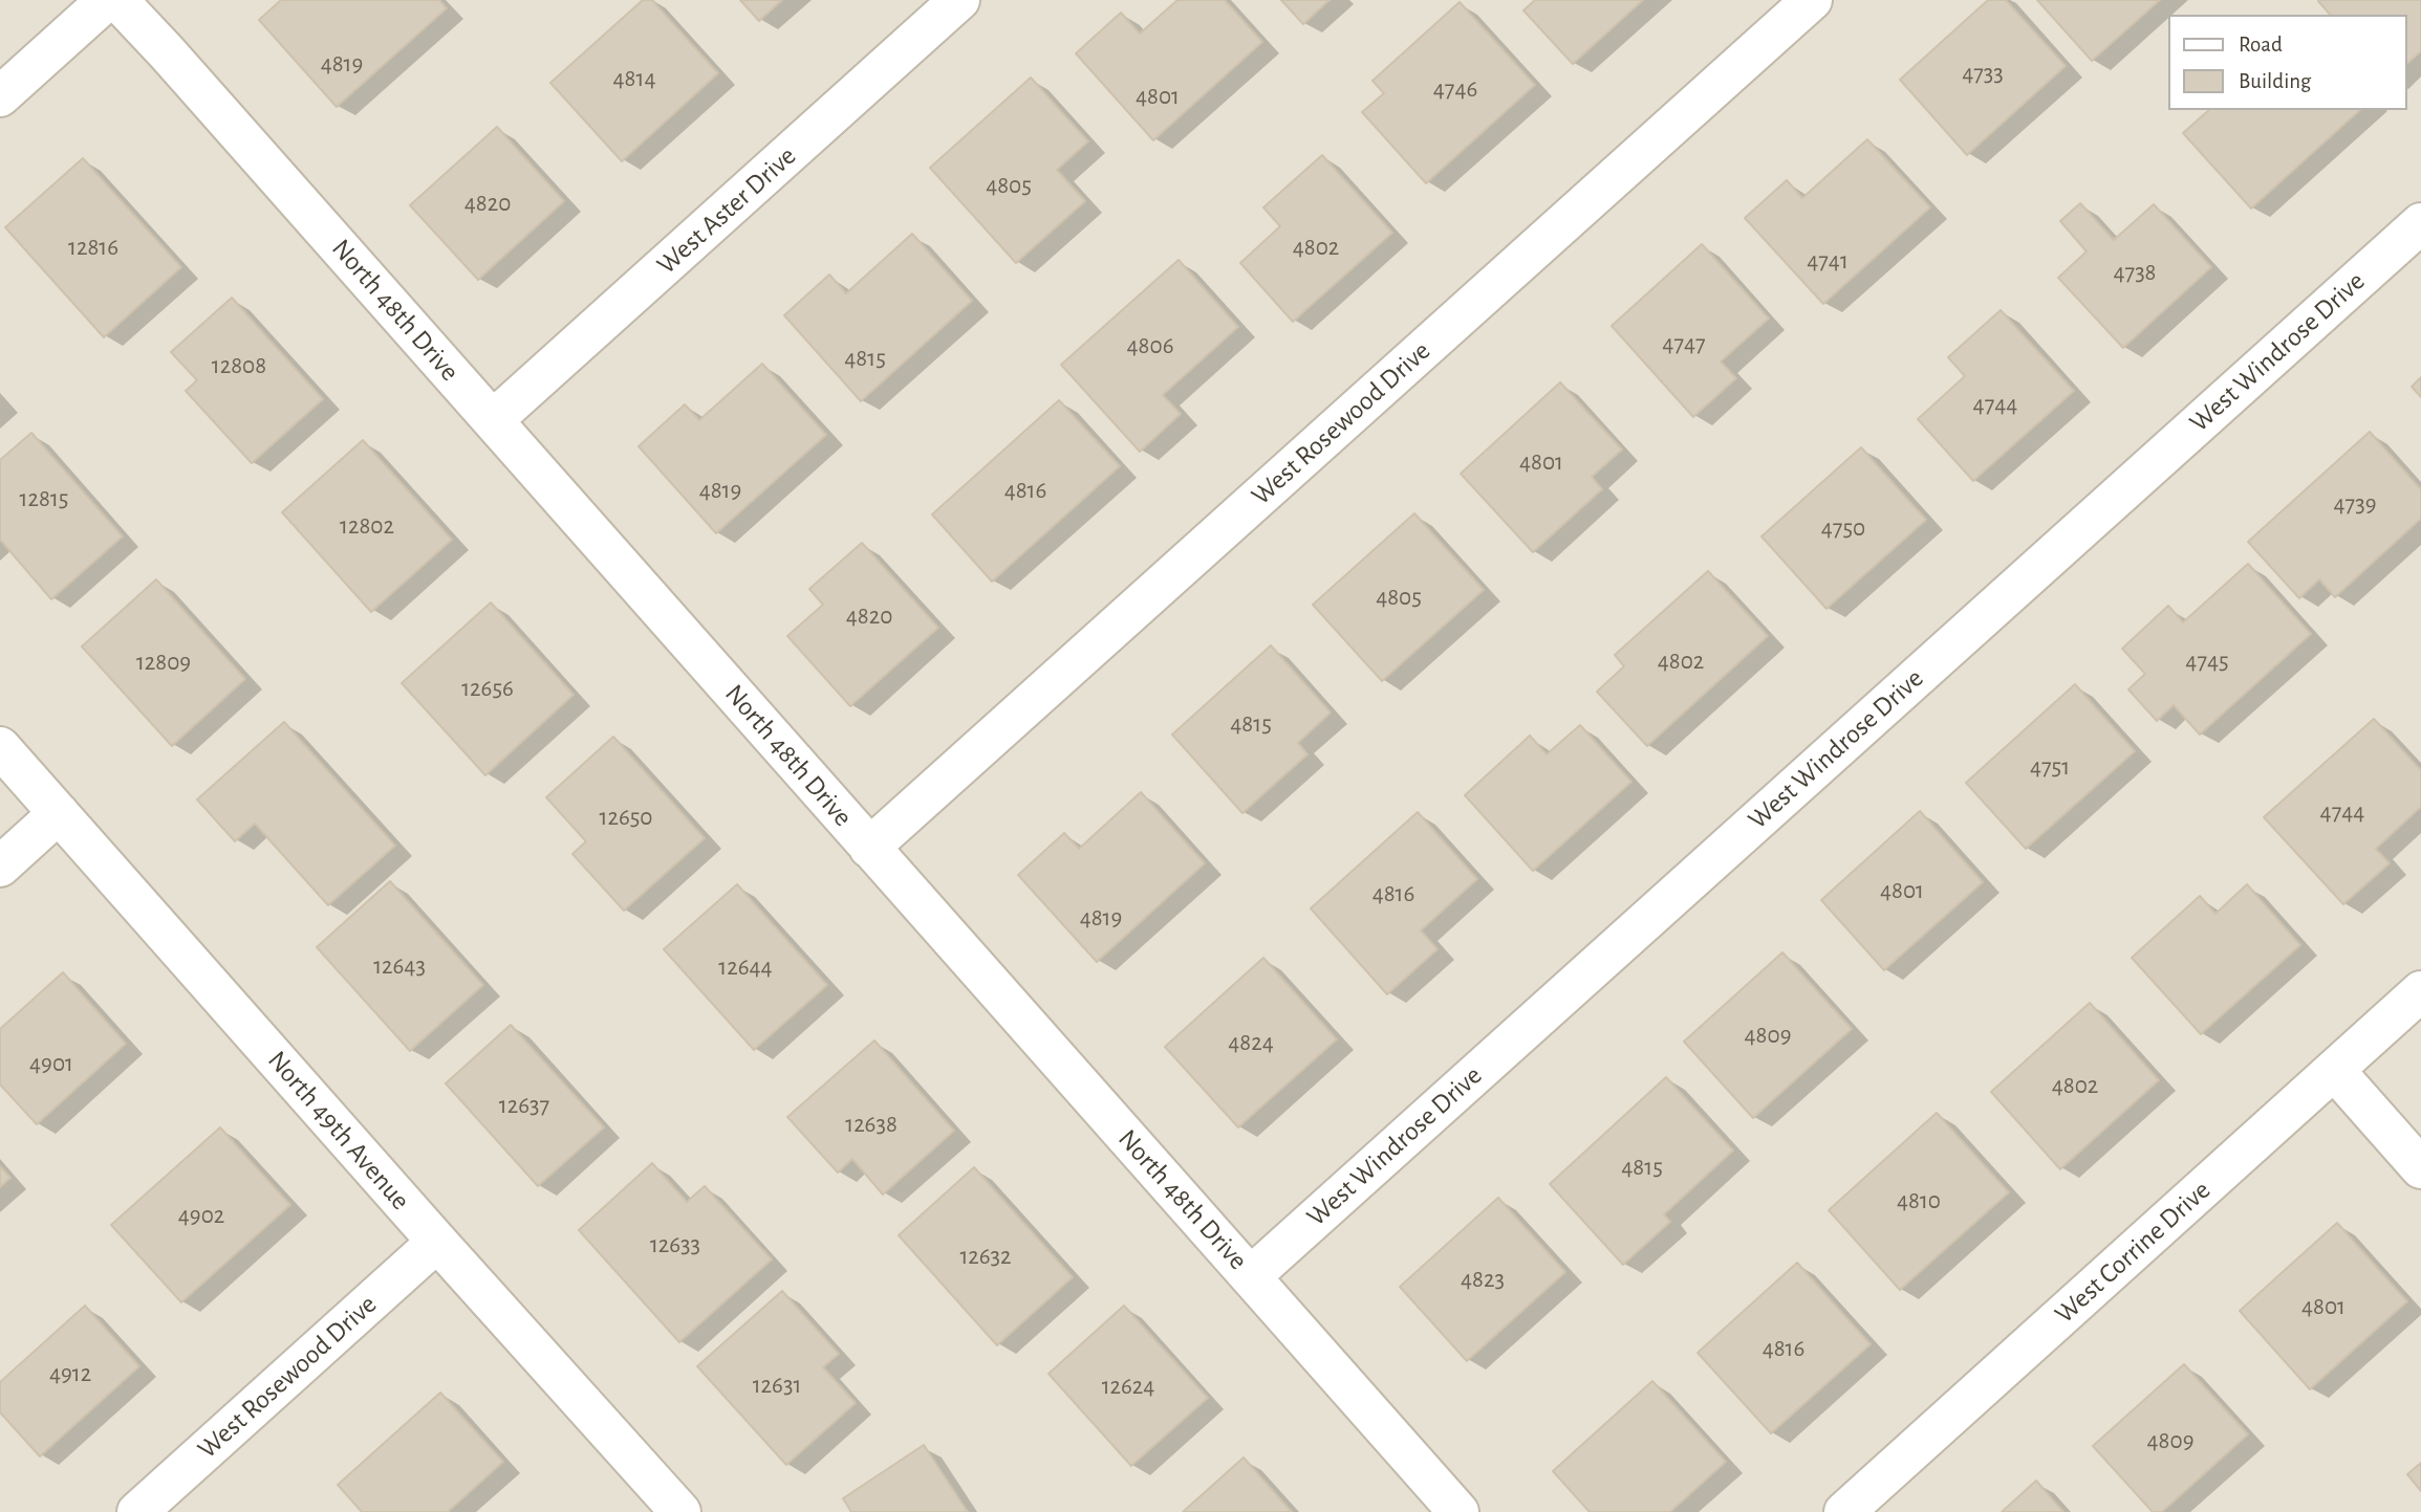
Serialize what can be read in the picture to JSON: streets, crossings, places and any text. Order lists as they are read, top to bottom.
{
  "streets": {
    "street": [
      "West Aster Drive",
      "North 48th Drive",
      "West Windrose Drive",
      "West Rosewood Drive",
      "North 49th Avenue",
      "West Corrine Drive"
    ]
  },
  "crossings": [
    ["West Aster Drive", "North 48th Drive"],
    ["North 48th Drive", "West Windrose Drive"],
    ["North 48th Drive", "West Rosewood Drive"],
    ["West Rosewood Drive", "North 49th Avenue"]
  ],
  "house_numbers": [
    "4819",
    "4733",
    "4814",
    "4746",
    "4801",
    "4805",
    "4820",
    "12816",
    "4802",
    "4741",
    "4738",
    "4747",
    "4806",
    "4815",
    "12808",
    "4744",
    "4801",
    "4819",
    "4816",
    "12815",
    "4739",
    "12802",
    "4750",
    "4805",
    "4820",
    "4802",
    "4745",
    "12809",
    "12656",
    "4815",
    "4751",
    "4744",
    "12650",
    "4801",
    "4816",
    "4819",
    "12643",
    "12644",
    "4809",
    "4824",
    "4901",
    "4802",
    "12637",
    "12638",
    "4815",
    "4810",
    "4902",
    "12633",
    "12632",
    "4823",
    "4801",
    "4816",
    "4912",
    "12631",
    "12624",
    "4809"
  ],
  "legend": ["Road", "Building"]
}
